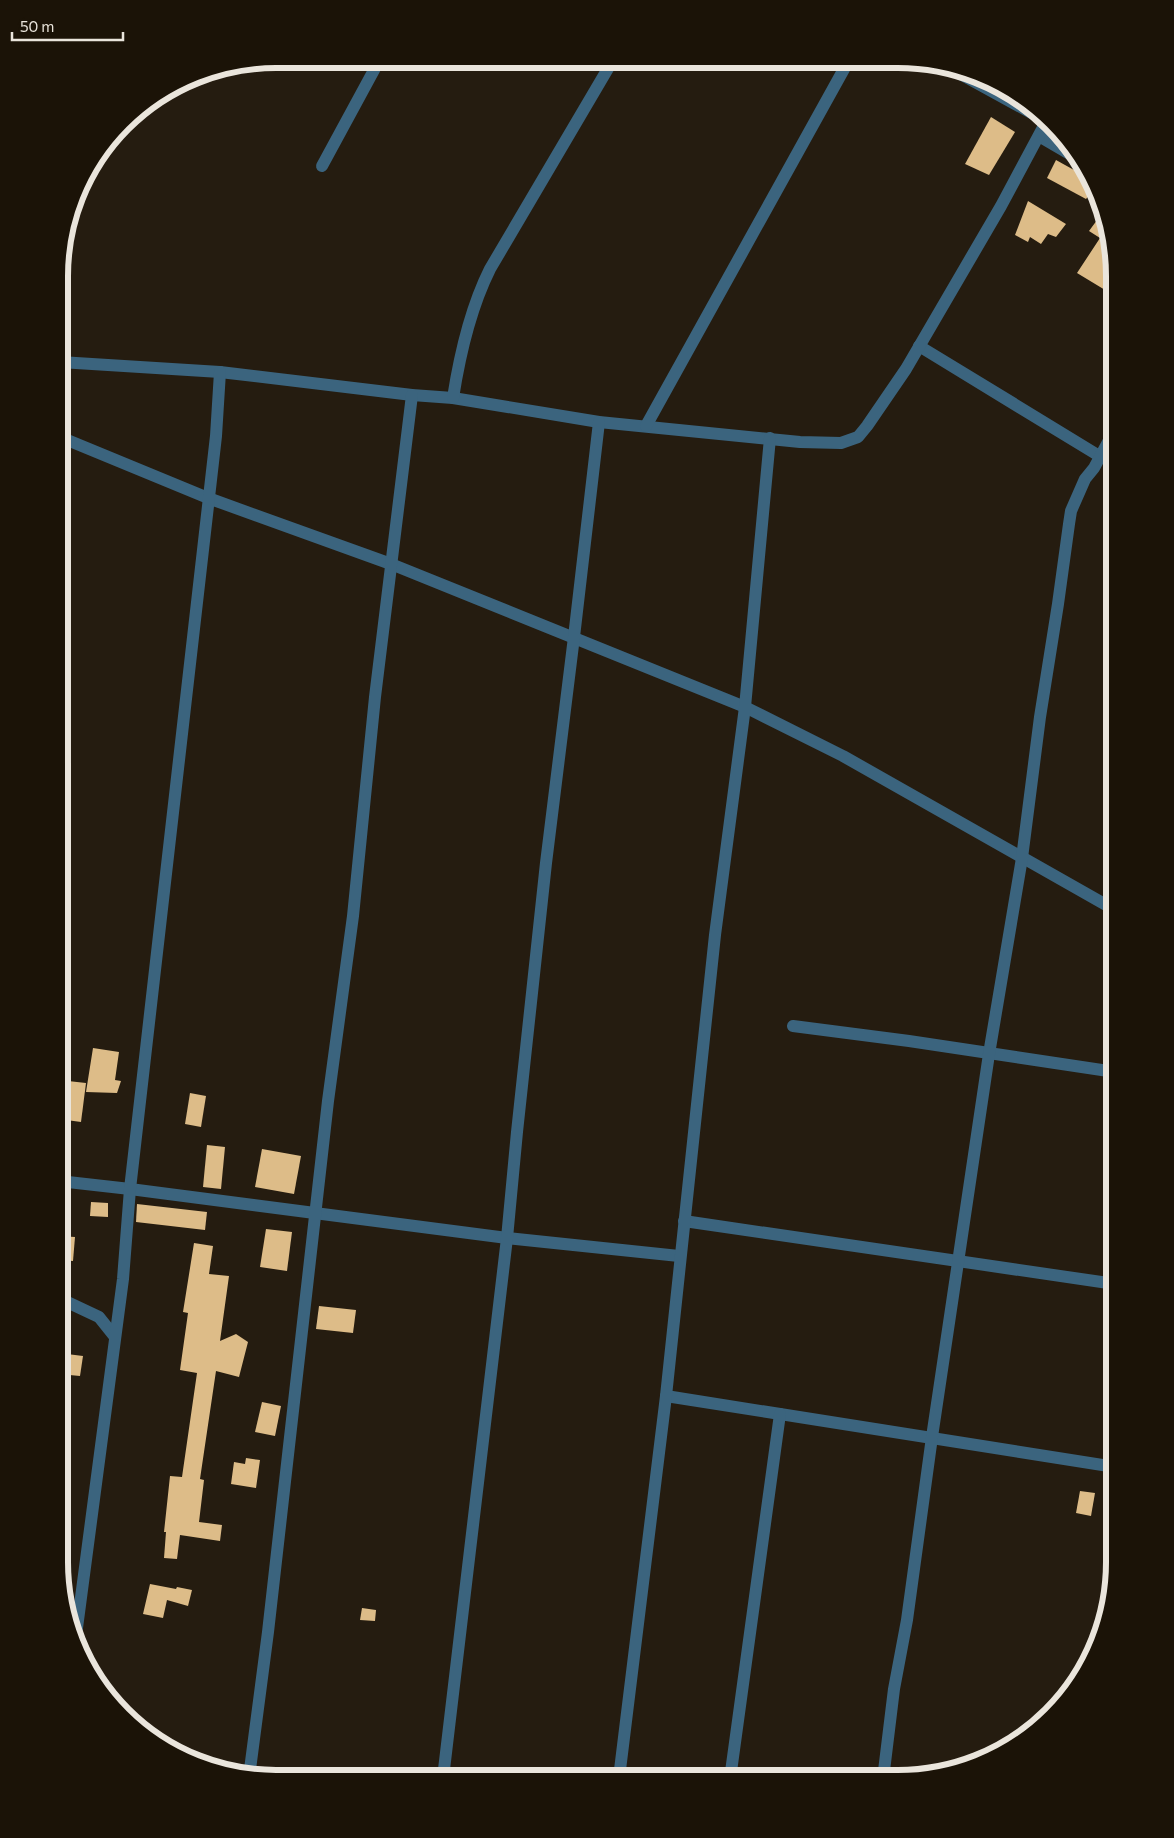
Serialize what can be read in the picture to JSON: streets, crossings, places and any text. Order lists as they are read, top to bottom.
{
  "scale_bar": "50 m"
}
